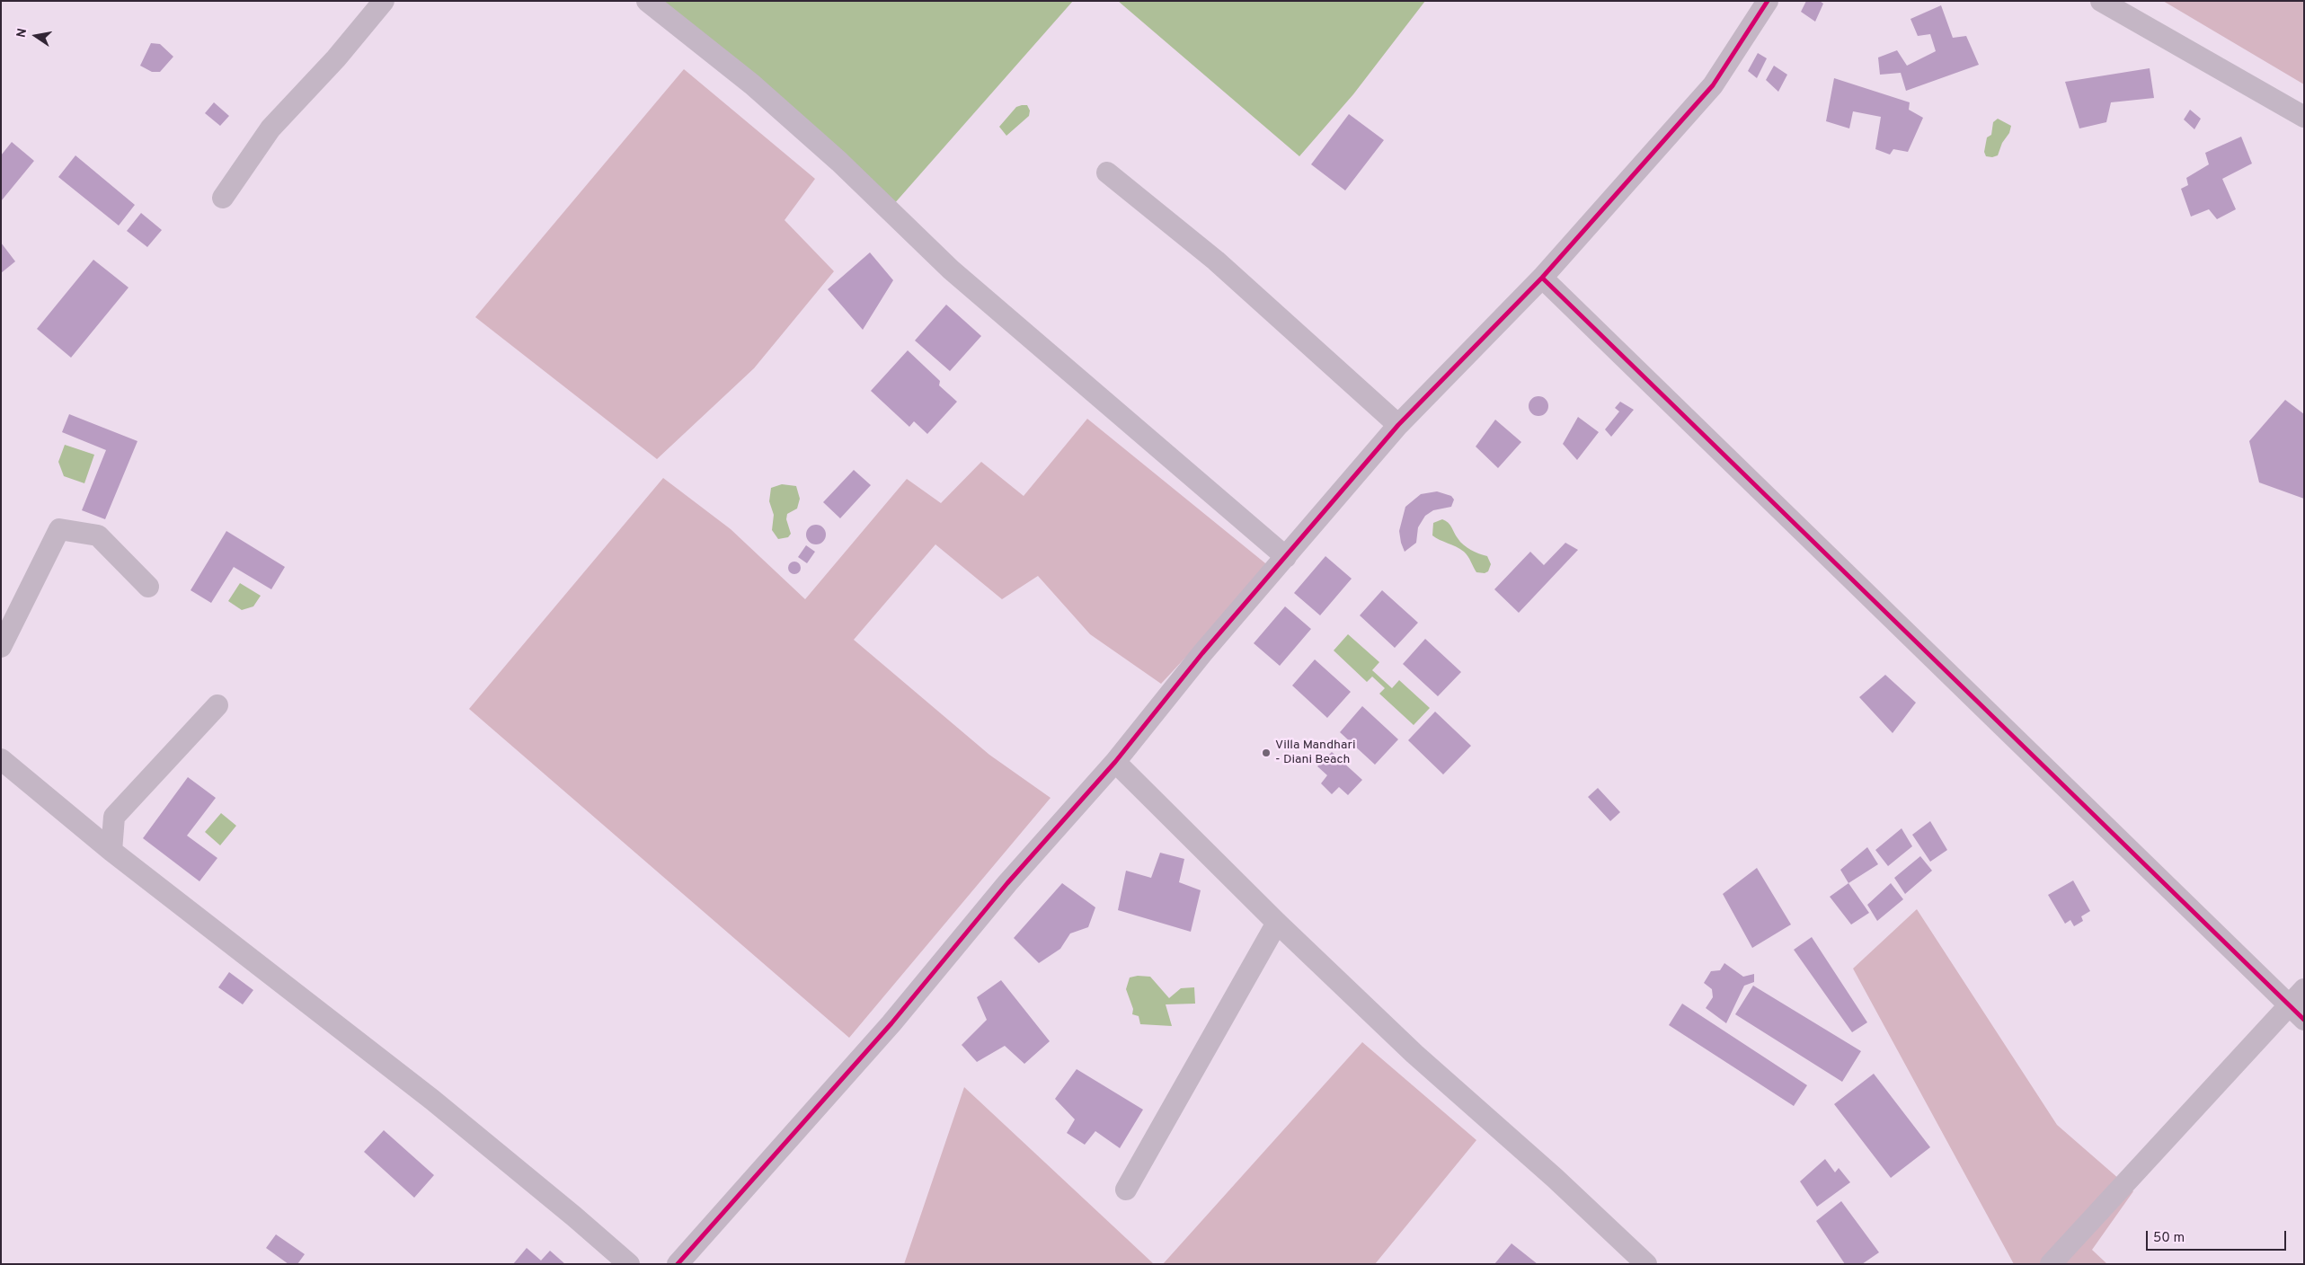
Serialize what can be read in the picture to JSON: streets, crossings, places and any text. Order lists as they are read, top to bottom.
{
  "places": ["Villa Mandhari - Diani Beach"],
  "scale_bar": "50 m",
  "north": "left"
}
